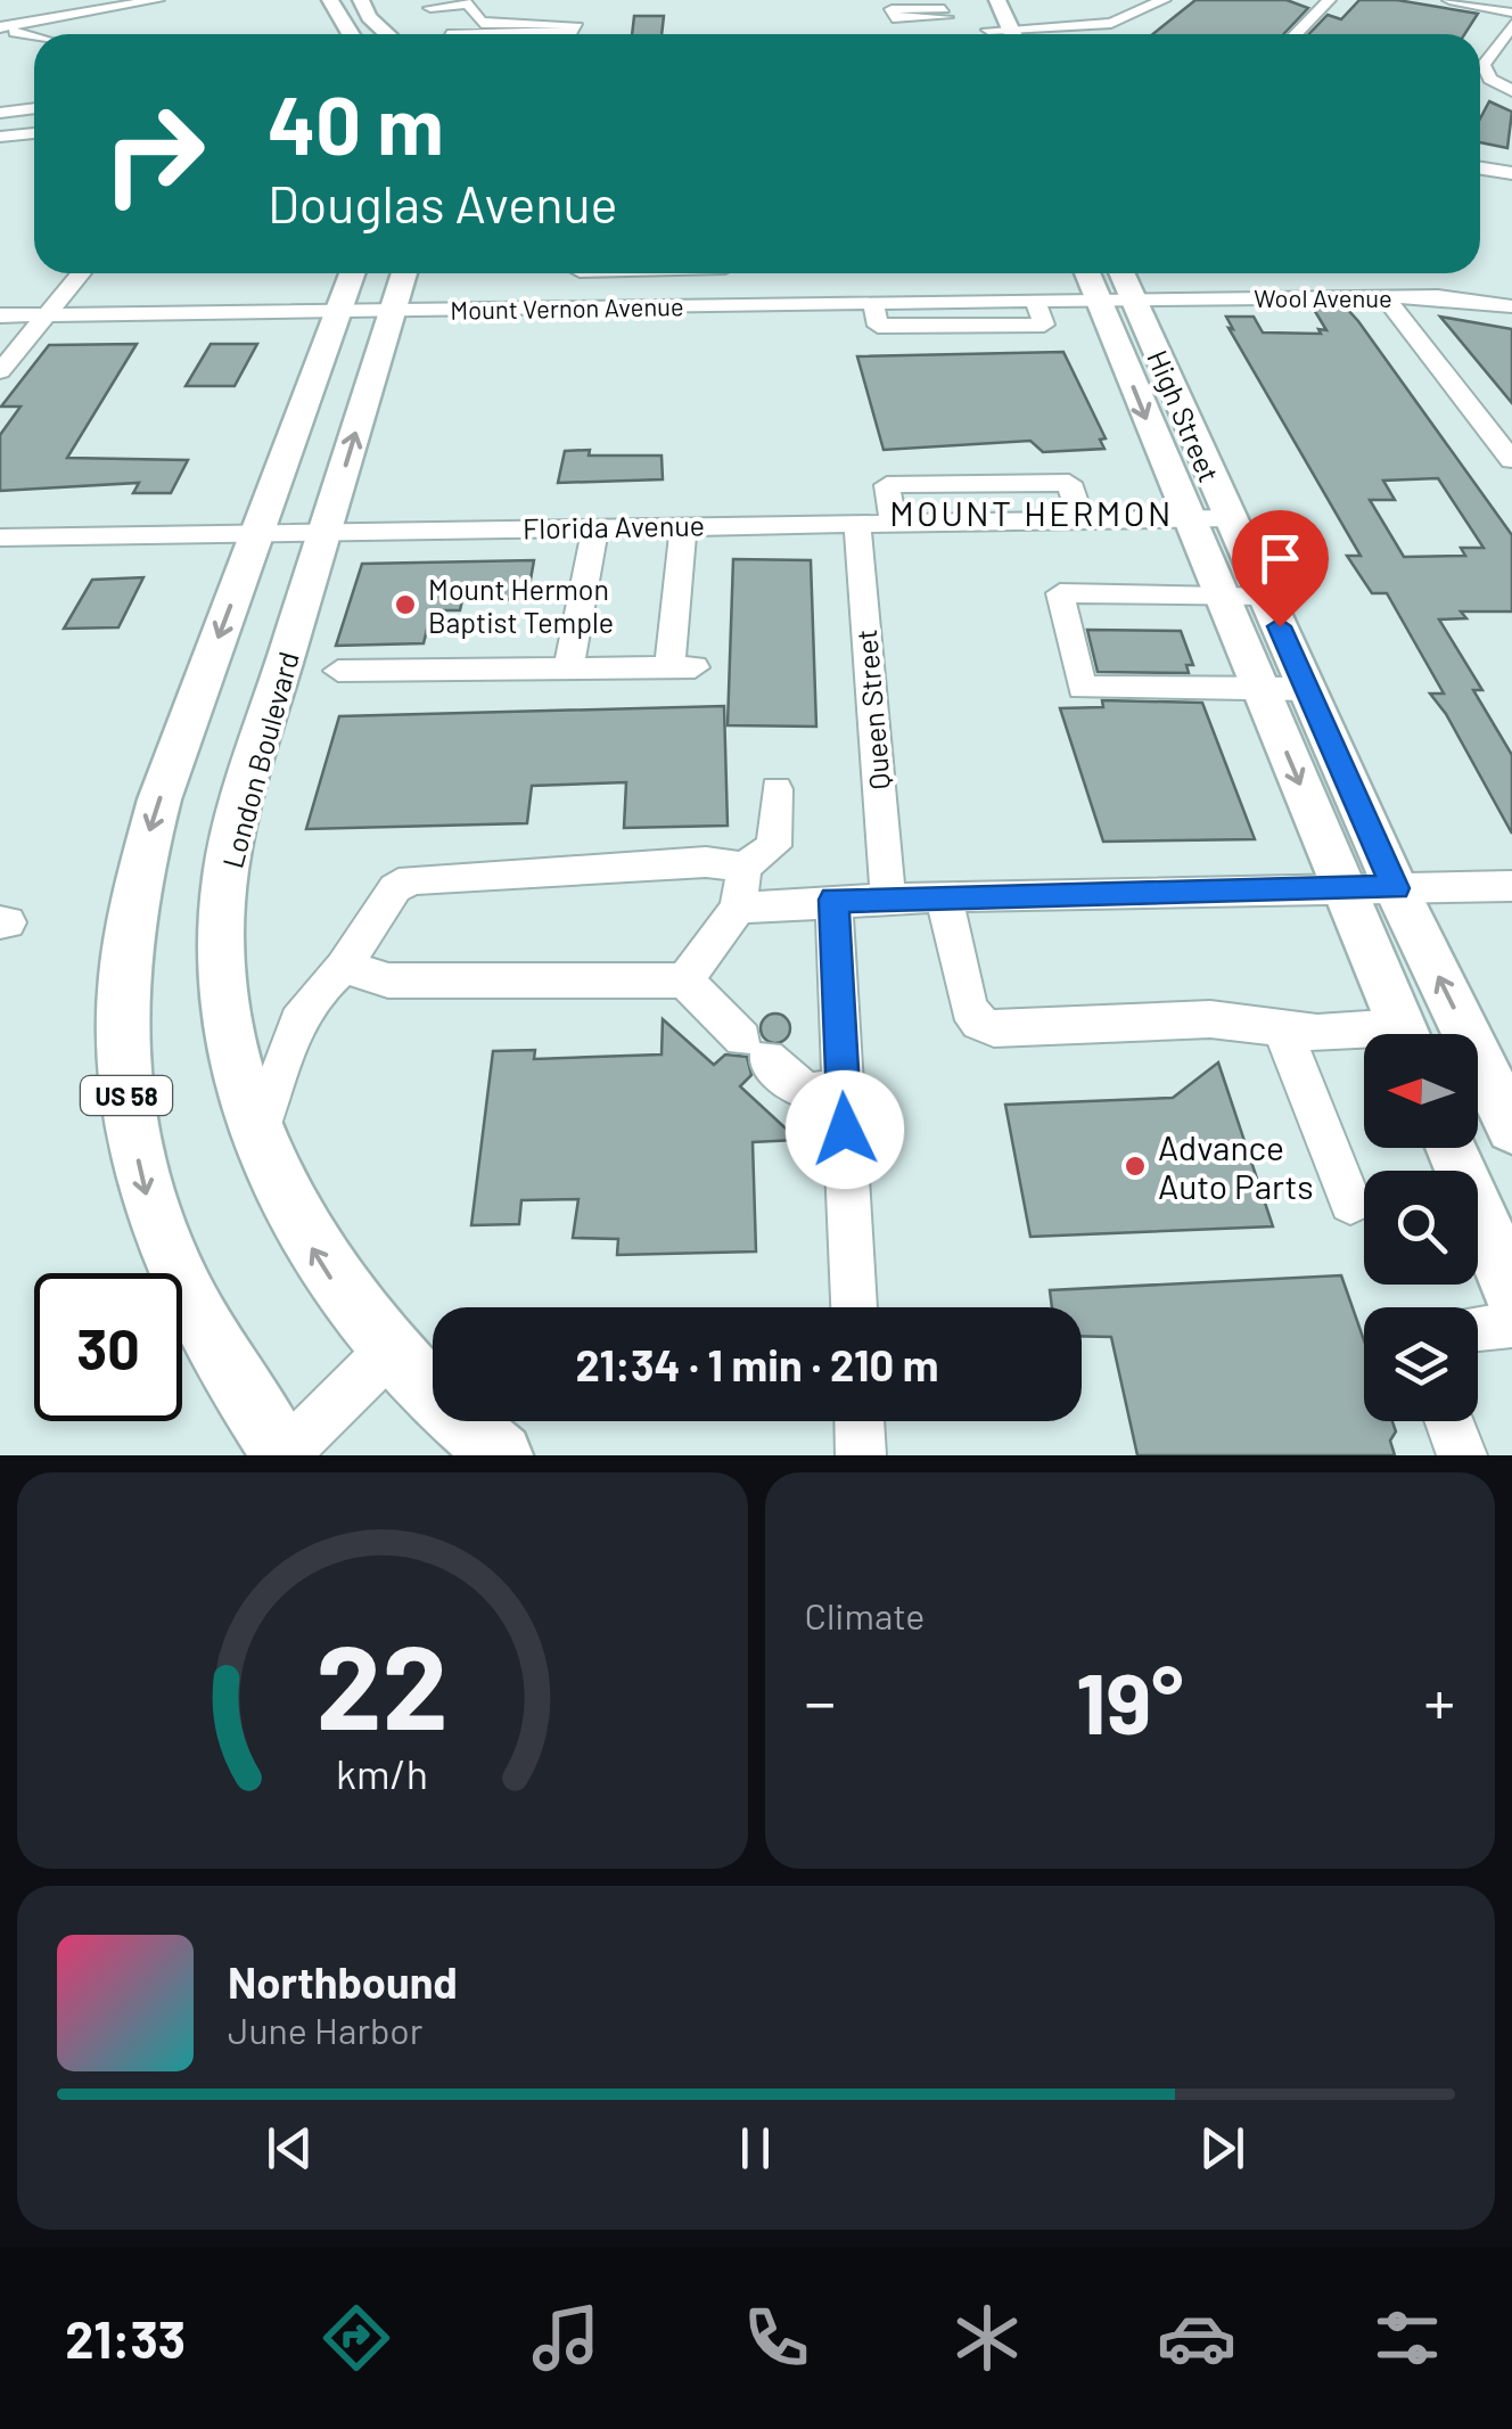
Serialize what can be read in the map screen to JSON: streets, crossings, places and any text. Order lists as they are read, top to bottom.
{
  "streets": {
    "main road": ["High Street", "London Boulevard", "US 58"],
    "street": [
      "Wool Avenue",
      "Mount Vernon Avenue",
      "Florida Avenue",
      "Queen Street"
    ]
  },
  "crossings": [
    ["Wool Avenue", "Mount Vernon Avenue"],
    ["Wool Avenue", "High Street"],
    ["Mount Vernon Avenue", "High Street"],
    ["Mount Vernon Avenue", "London Boulevard"],
    ["Mount Vernon Avenue", "US 58"],
    ["High Street", "Florida Avenue"],
    ["Florida Avenue", "Queen Street"],
    ["Florida Avenue", "London Boulevard"],
    ["Florida Avenue", "US 58"]
  ],
  "districts": ["MOUNT HERMON"],
  "places": ["Mount Hermon Baptist Temple", "Advance Auto Parts"],
  "north": "left",
  "page": {
    "turn": ["40 m", "Douglas Avenue"],
    "limit": "30",
    "trip": "21:34 · 1 min · 210 m",
    "tile": "Climate",
    "heat": ["−", "19°", "+"],
    "song": ["Northbound", "June Harbor"],
    "tabs": "21:33",
    "gauge": ["22", "km/h"]
  }
}
